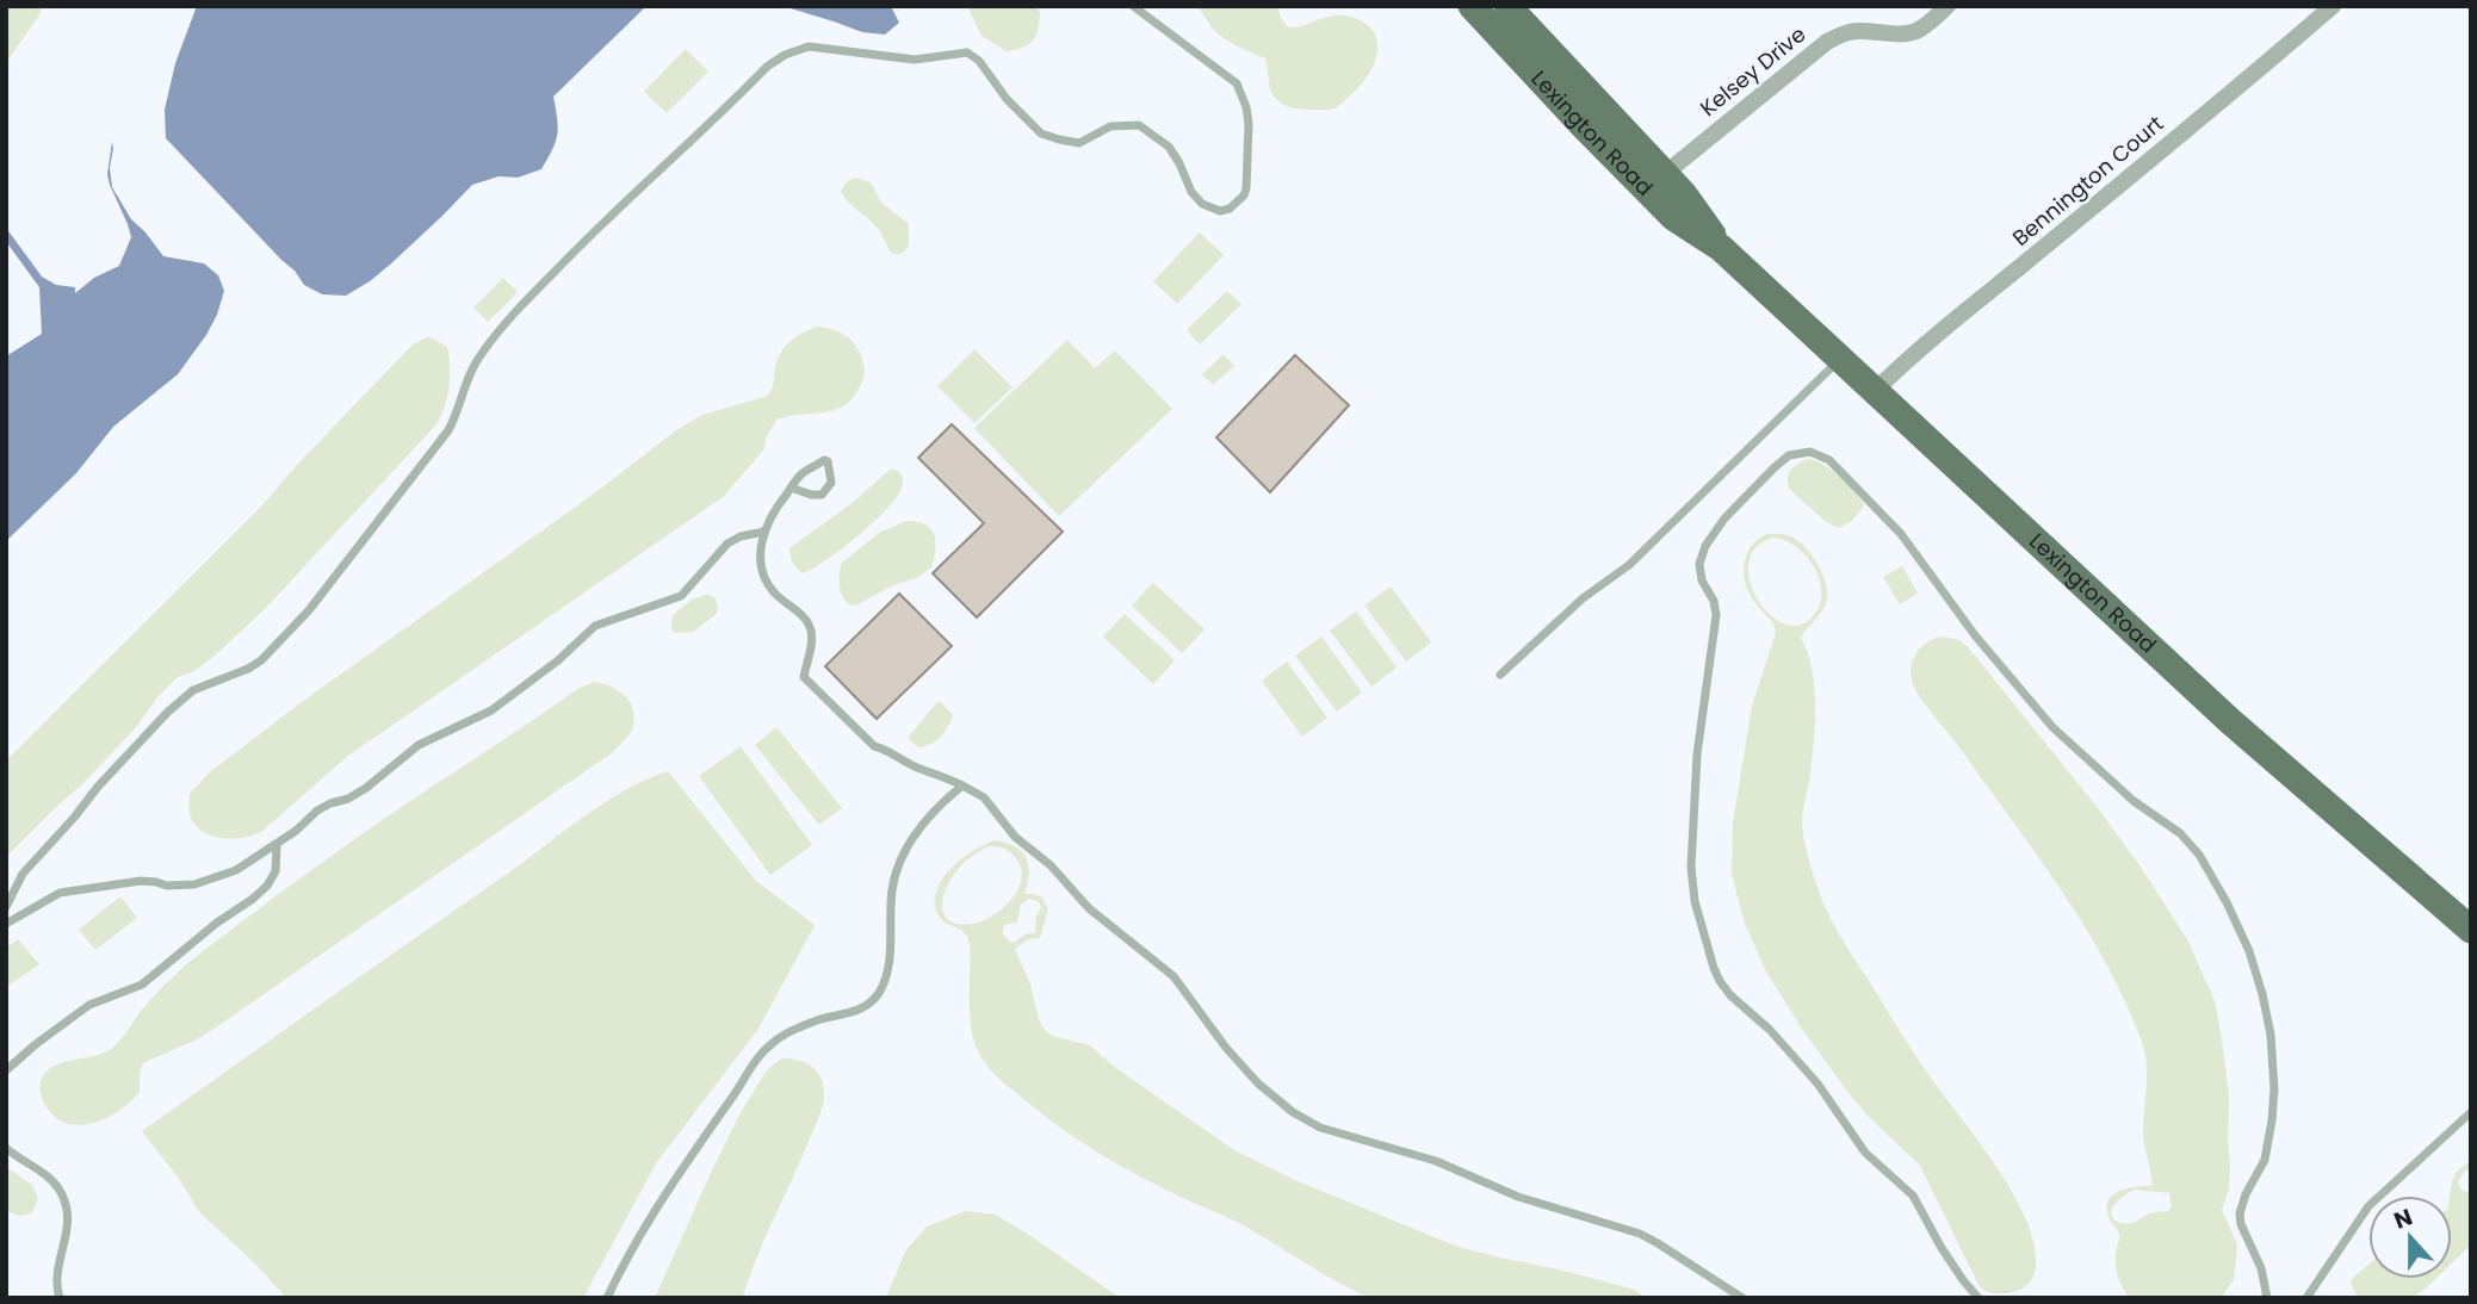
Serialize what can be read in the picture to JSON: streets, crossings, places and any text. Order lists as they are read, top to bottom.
{
  "streets": {
    "main road": ["Lexington Road"],
    "street": ["Kelsey Drive", "Bennington Court"]
  },
  "crossings": [
    ["Kelsey Drive", "Lexington Road"],
    ["Lexington Road", "Bennington Court"]
  ],
  "north": "top"
}
